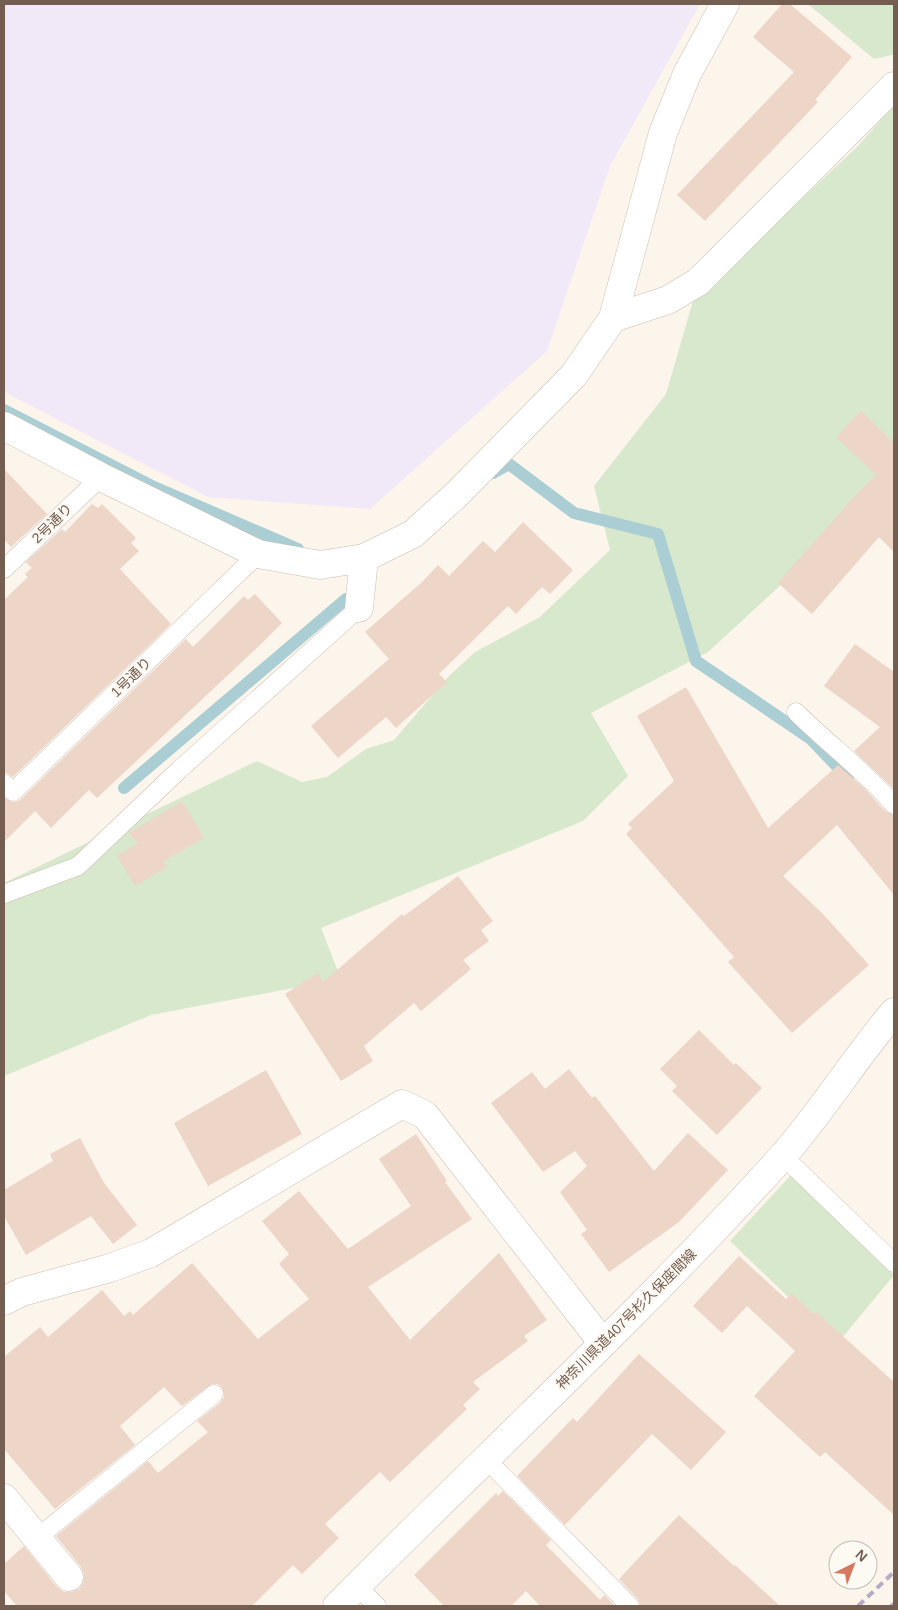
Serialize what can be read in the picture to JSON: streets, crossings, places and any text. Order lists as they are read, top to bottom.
{
  "streets": {
    "street": ["神奈川県道407号杉久保座間線"],
    "lane": ["2号通り", "1号通り"]
  },
  "north": "top right"
}
